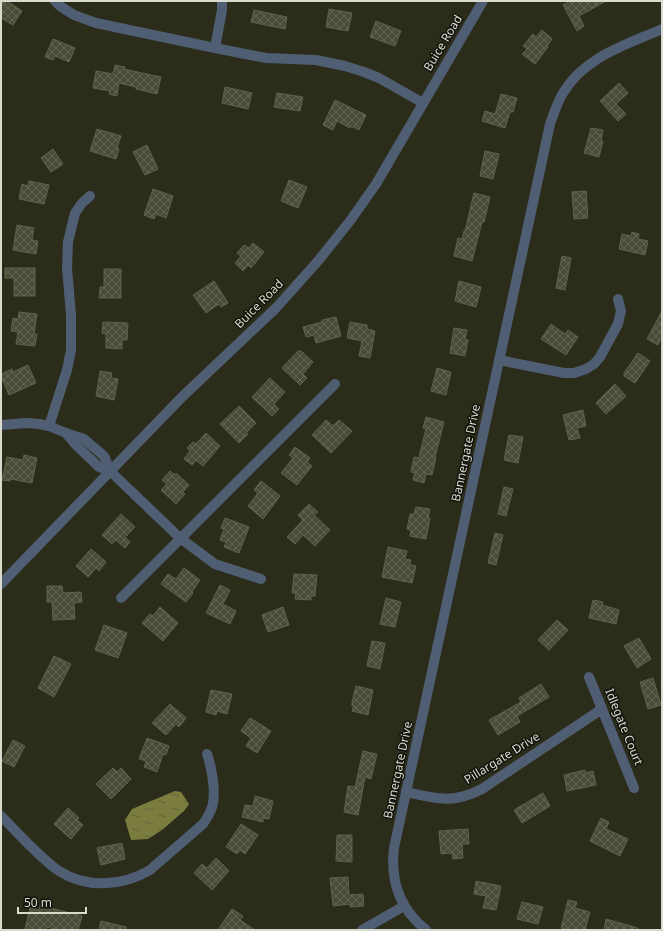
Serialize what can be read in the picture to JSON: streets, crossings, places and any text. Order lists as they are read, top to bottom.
{
  "streets": {
    "street": [
      "Buice Road",
      "Bannergate Drive",
      "Idlegate Court",
      "Pillargate Drive"
    ]
  },
  "crossings": [
    ["Bannergate Drive", "Pillargate Drive"],
    ["Idlegate Court", "Pillargate Drive"]
  ],
  "scale_bar": "50 m"
}
